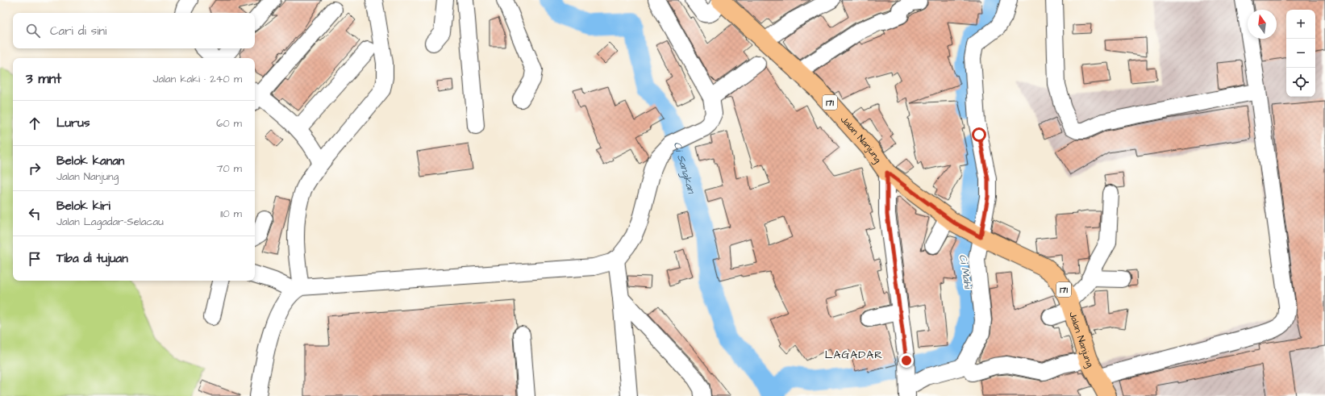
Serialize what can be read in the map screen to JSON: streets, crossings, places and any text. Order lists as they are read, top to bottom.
{
  "streets": {
    "main road": ["171", "Jalan Nanjung"]
  },
  "districts": ["LAGADAR"],
  "water": ["Ci Sangkan", "Ci Mahi"],
  "north": "top",
  "page": {
    "map_buttons": ["+", "−"],
    "search": "Cari di sini",
    "heading": ["3 mnt", "Jalan kaki · 240 m"],
    "list": [
      ["Lurus", "60 m"],
      ["Belok kanan", "Jalan Nanjung", "70 m"],
      ["Belok kiri", "Jalan Lagadar-Selacau", "110 m"],
      "Tiba di tujuan"
    ]
  }
}
